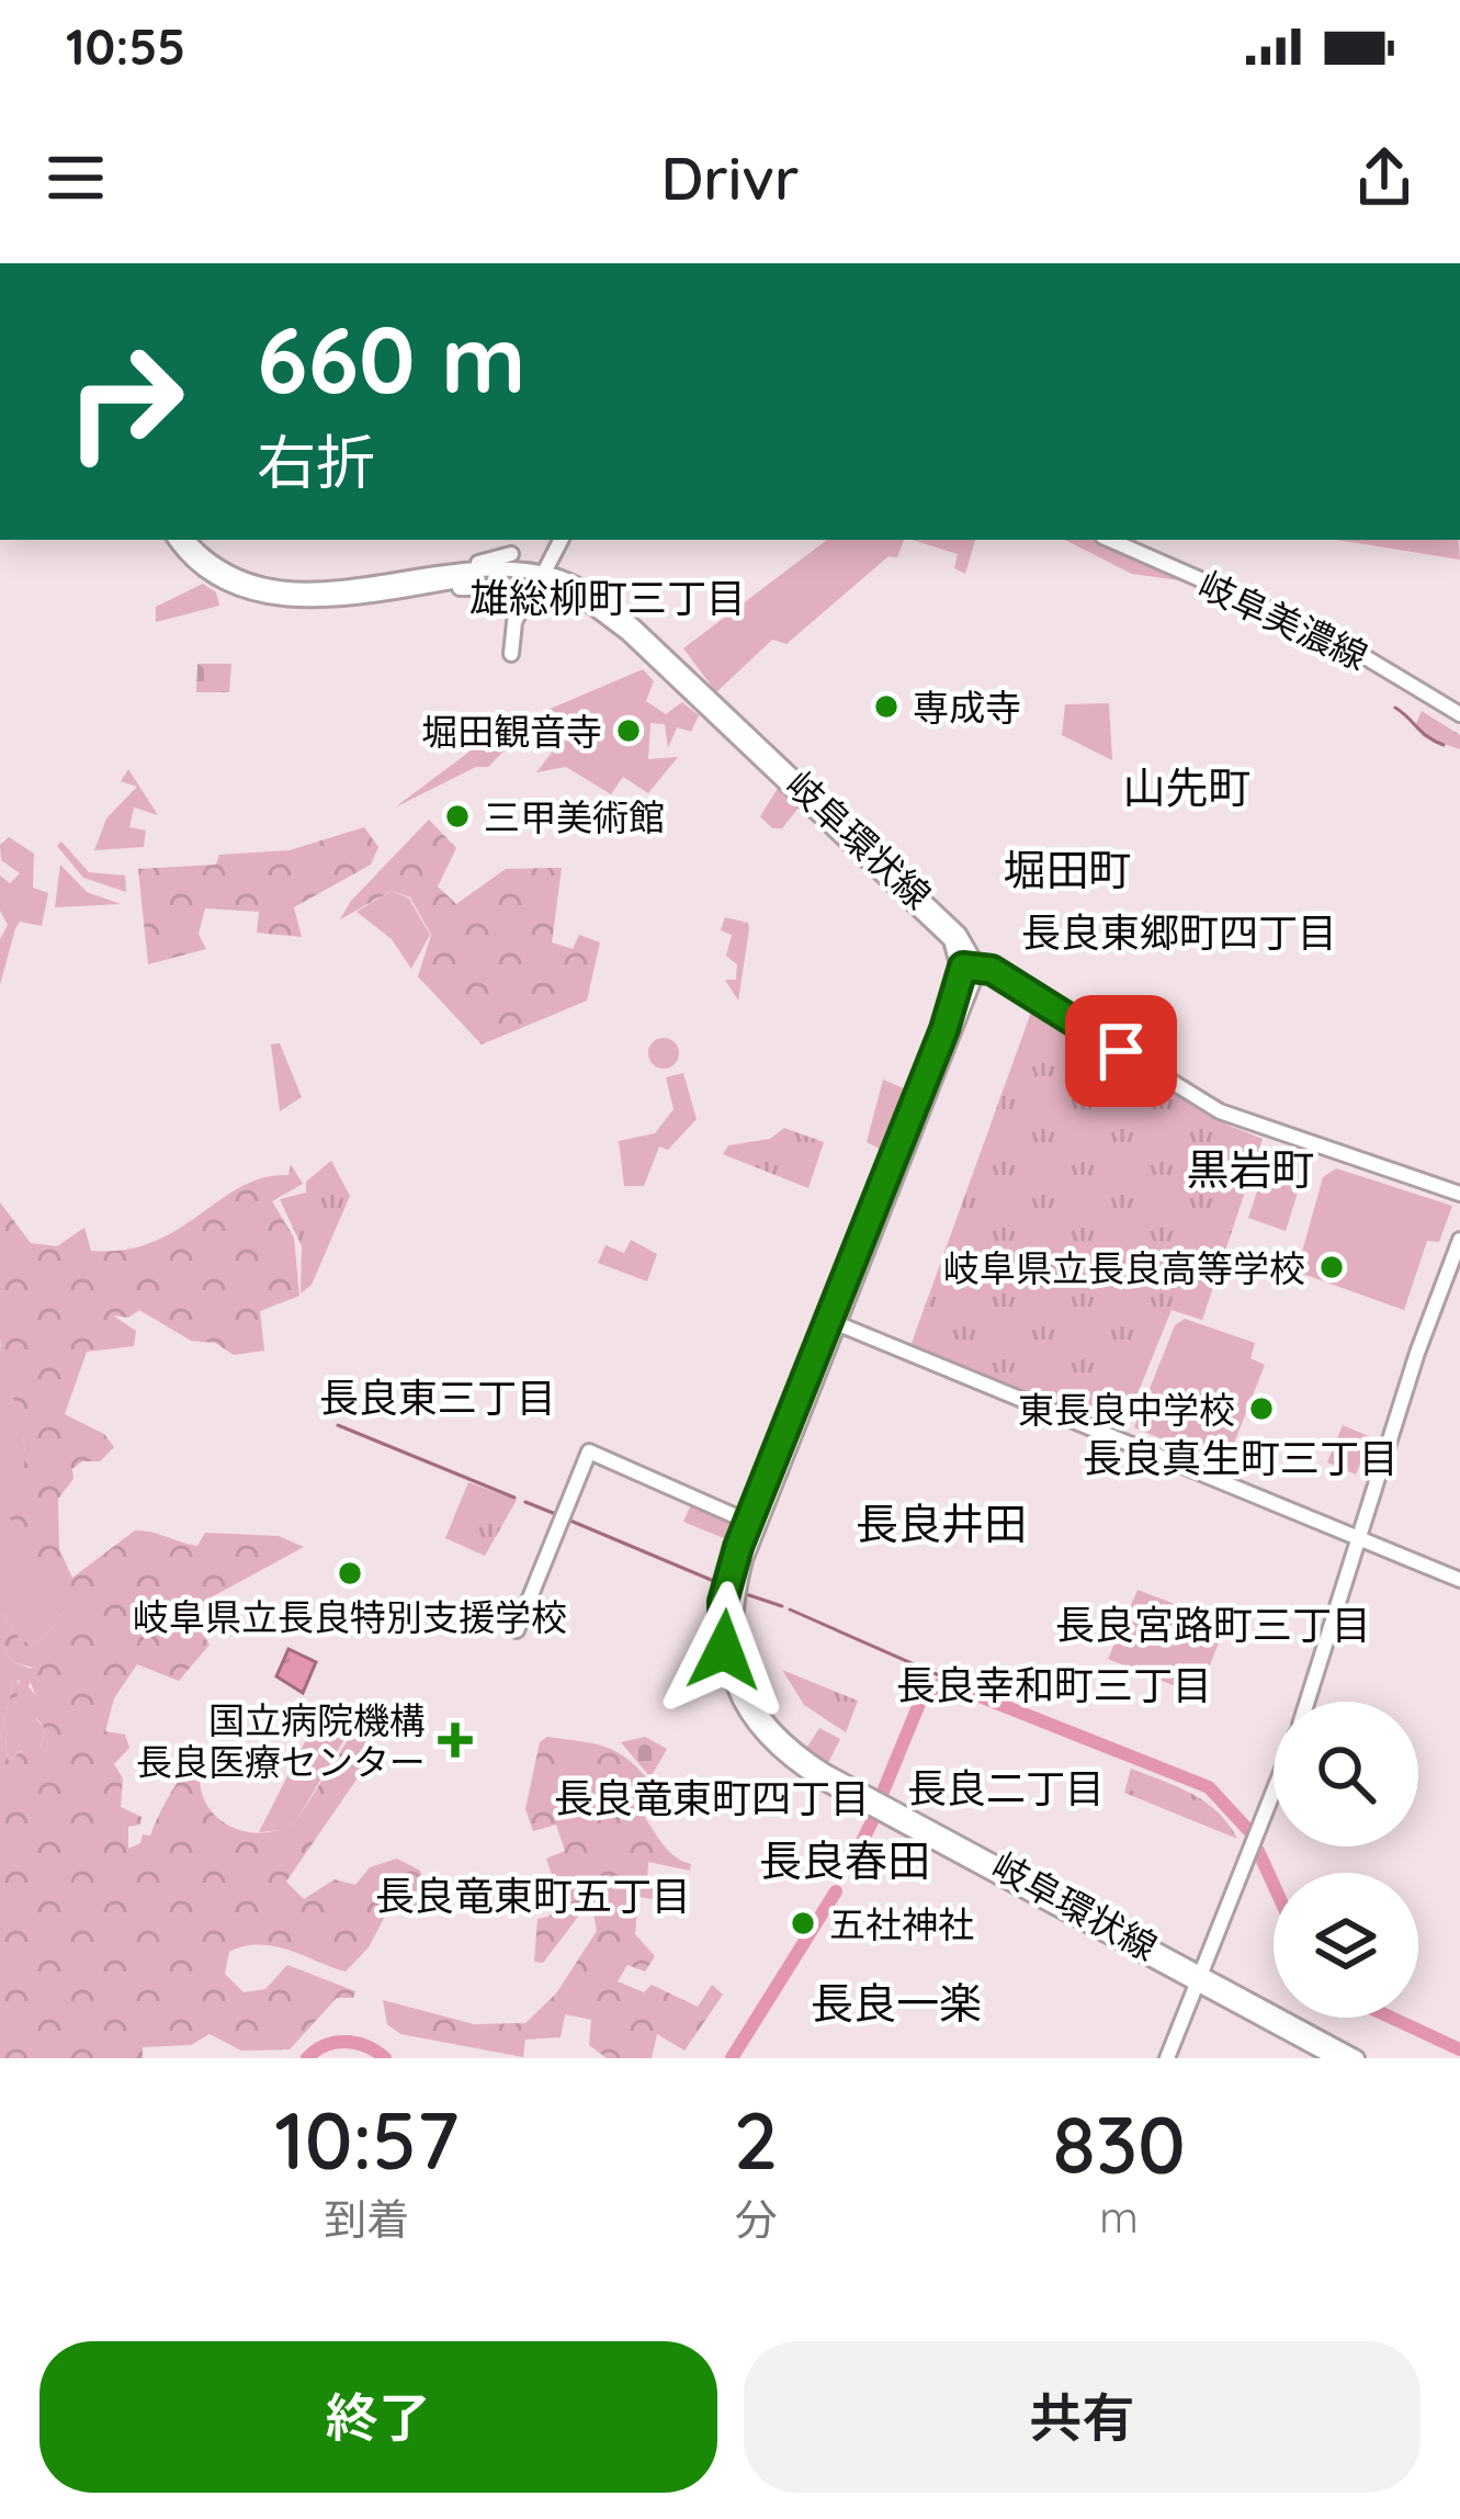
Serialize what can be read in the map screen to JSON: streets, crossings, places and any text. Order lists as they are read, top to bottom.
{
  "streets": {
    "main road": ["岐阜美濃線", "岐阜環状線"]
  },
  "districts": [
    "雄総柳町三丁目",
    "山先町",
    "堀田町",
    "長良東郷町四丁目",
    "黒岩町",
    "長良東三丁目",
    "長良真生町三丁目",
    "長良井田",
    "長良宮路町三丁目",
    "長良幸和町三丁目",
    "長良二丁目",
    "長良竜東町四丁目",
    "長良春田",
    "長良竜東町五丁目",
    "長良一楽"
  ],
  "places": {
    "other": [
      "専成寺",
      "堀田観音寺",
      "三甲美術館",
      "岐阜県立長良高等学校",
      "東長良中学校",
      "岐阜県立長良特別支援学校",
      "五社神社"
    ],
    "health": ["国立病院機構 長良医療センター"]
  },
  "page": {
    "status": "10:55",
    "header": "Drivr",
    "turn": ["660 m", "右折"],
    "eta": [
      "10:57",
      "到着",
      "2",
      "分",
      "830",
      "m"
    ],
    "buttons": ["終了", "共有"]
  }
}
